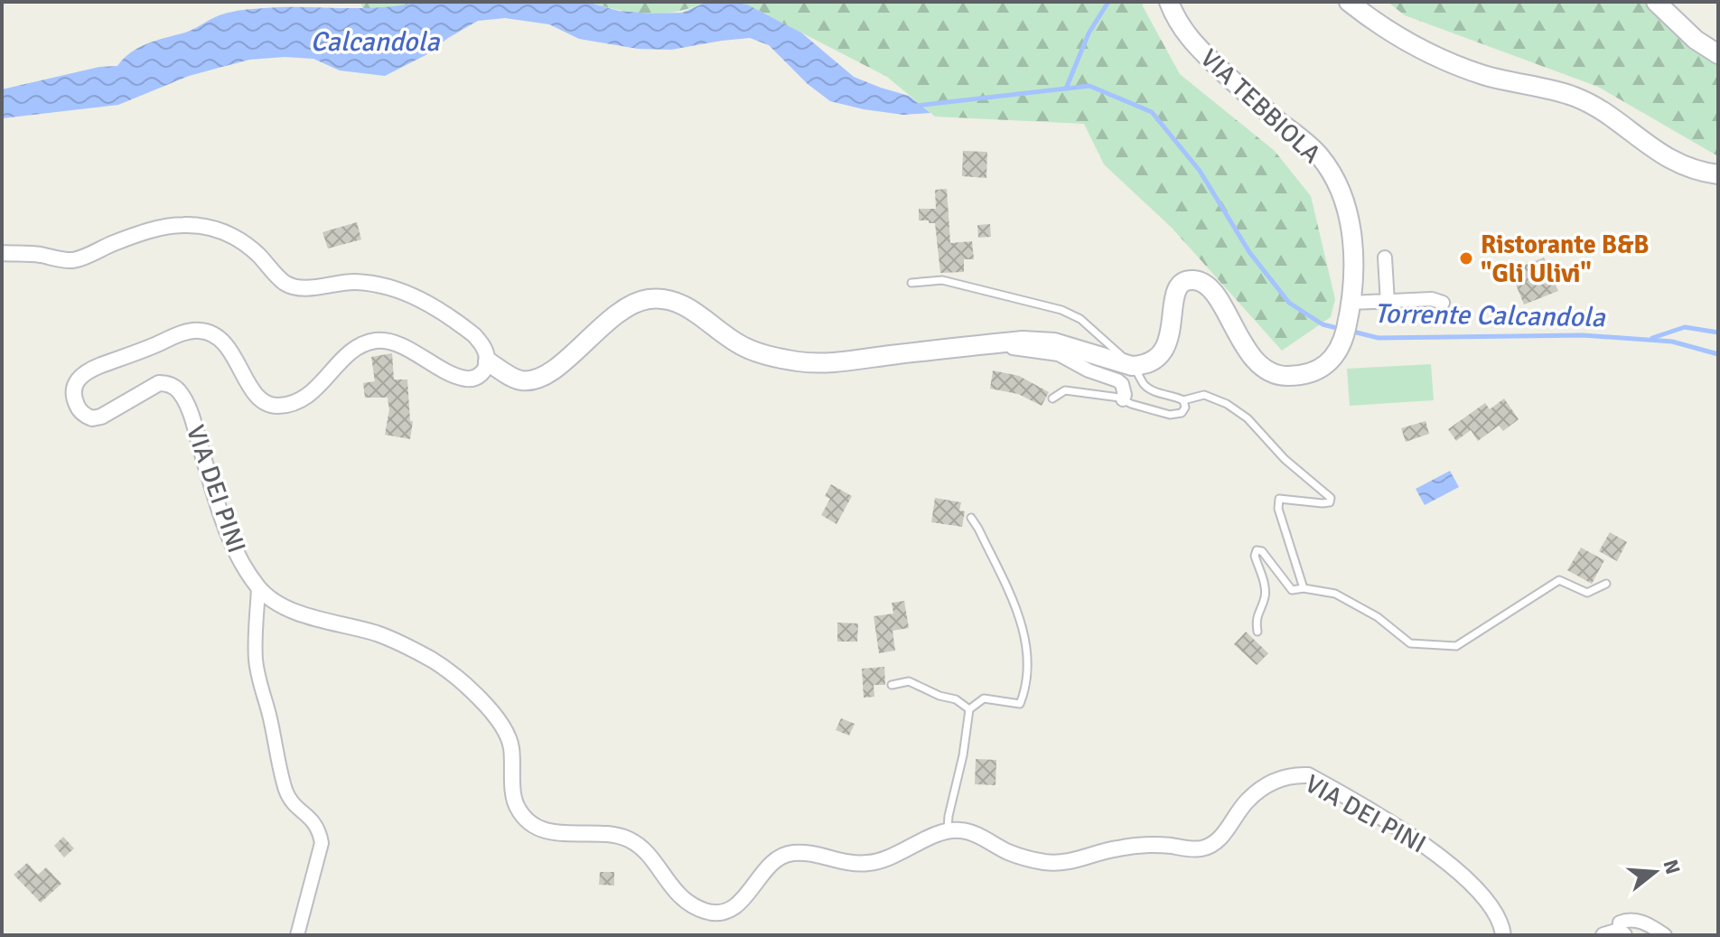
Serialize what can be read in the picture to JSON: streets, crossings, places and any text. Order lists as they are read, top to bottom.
{
  "streets": {
    "main road": ["VIA TEBBIOLA"],
    "street": ["VIA DEI PINI"]
  },
  "water": ["Calcandola", "Torrente Calcandola"],
  "places": ["Ristorante B&B \"Gli Ulivi\""],
  "north": "right"
}
